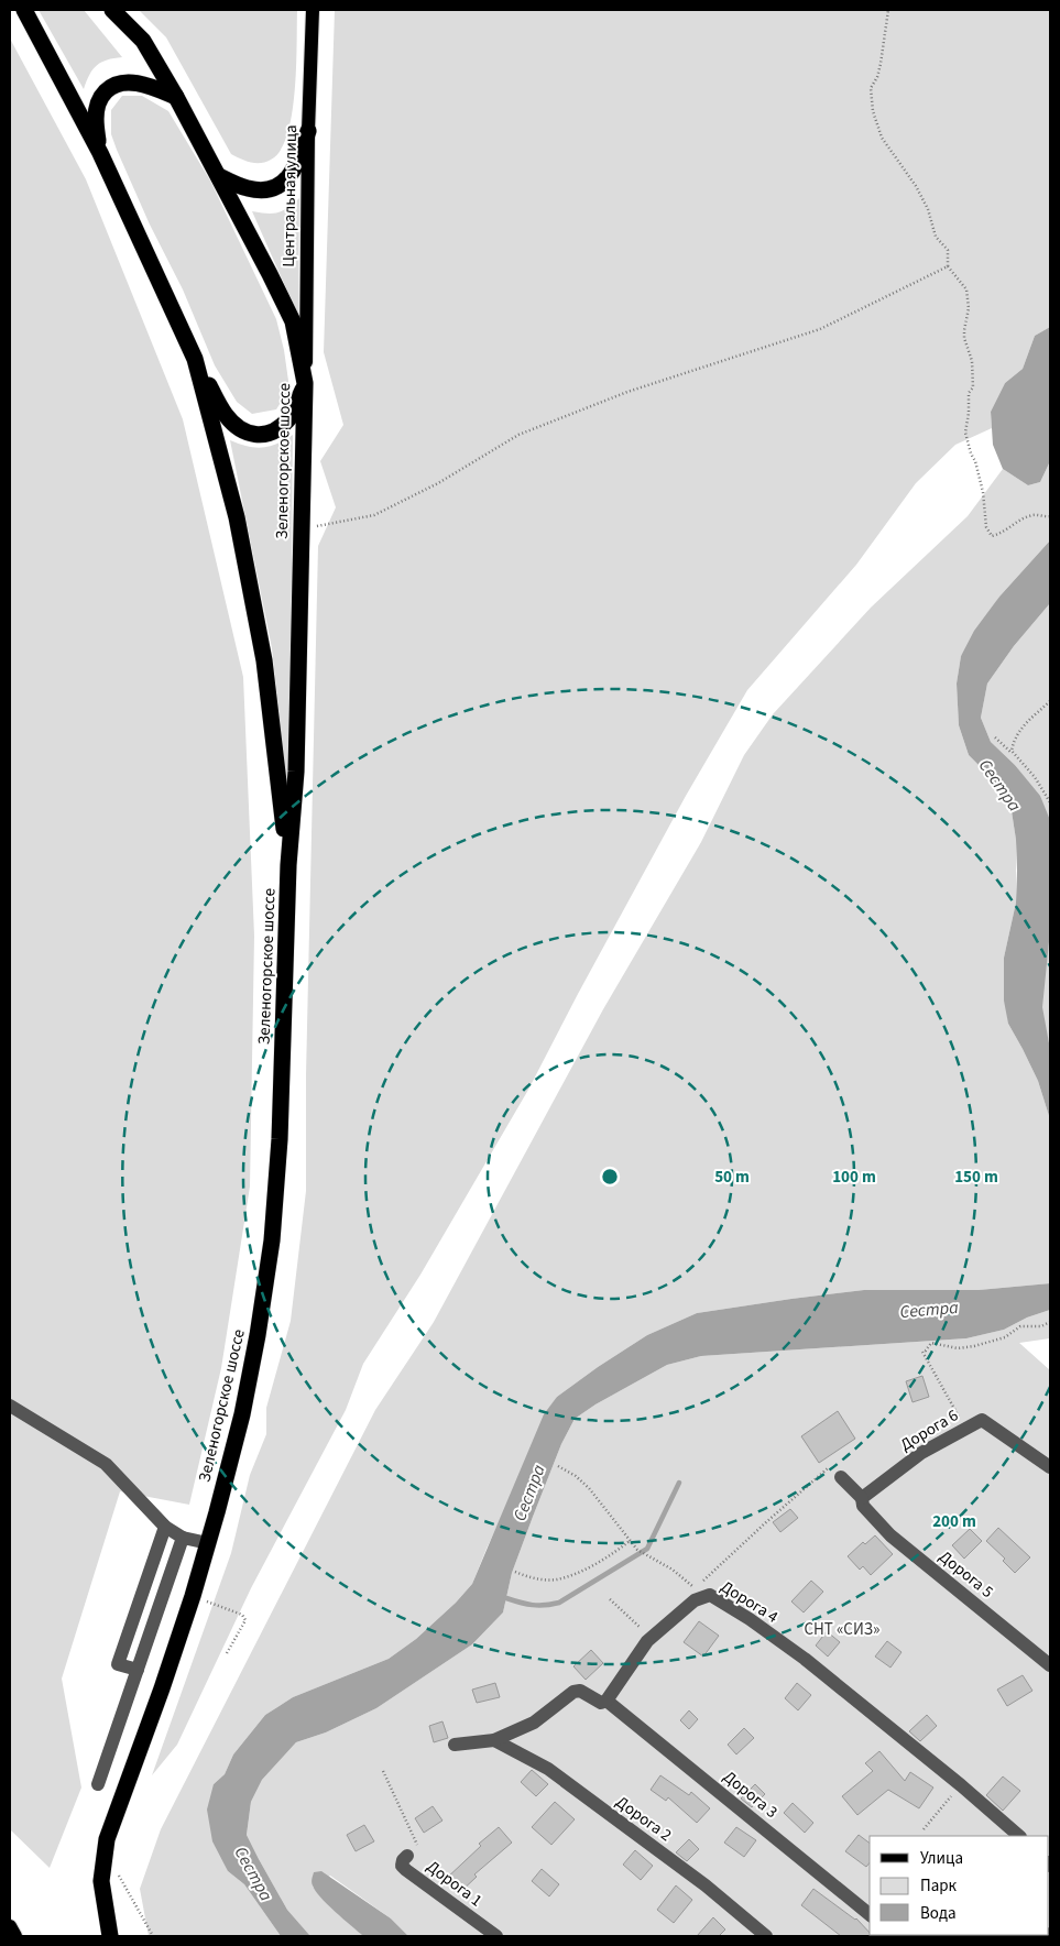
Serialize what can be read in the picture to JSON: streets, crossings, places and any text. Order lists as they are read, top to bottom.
{
  "streets": {
    "highway": ["Зеленогорское шоссе"],
    "main road": ["Центральная улица"],
    "street": [
      "Дорога 6",
      "Дорога 5",
      "Дорога 4",
      "Дорога 3",
      "Дорога 2",
      "Дорога 1"
    ]
  },
  "crossings": [
    ["Центральная улица", "Зеленогорское шоссе"],
    ["Дорога 6", "Дорога 5"],
    ["Дорога 4", "Дорога 3"]
  ],
  "water": ["Сестра"],
  "parks": ["СНТ «СИЗ»"],
  "legend": ["Улица", "Парк", "Вода"],
  "rings": [
    "50 m",
    "100 m",
    "150 m",
    "200 m"
  ]
}
